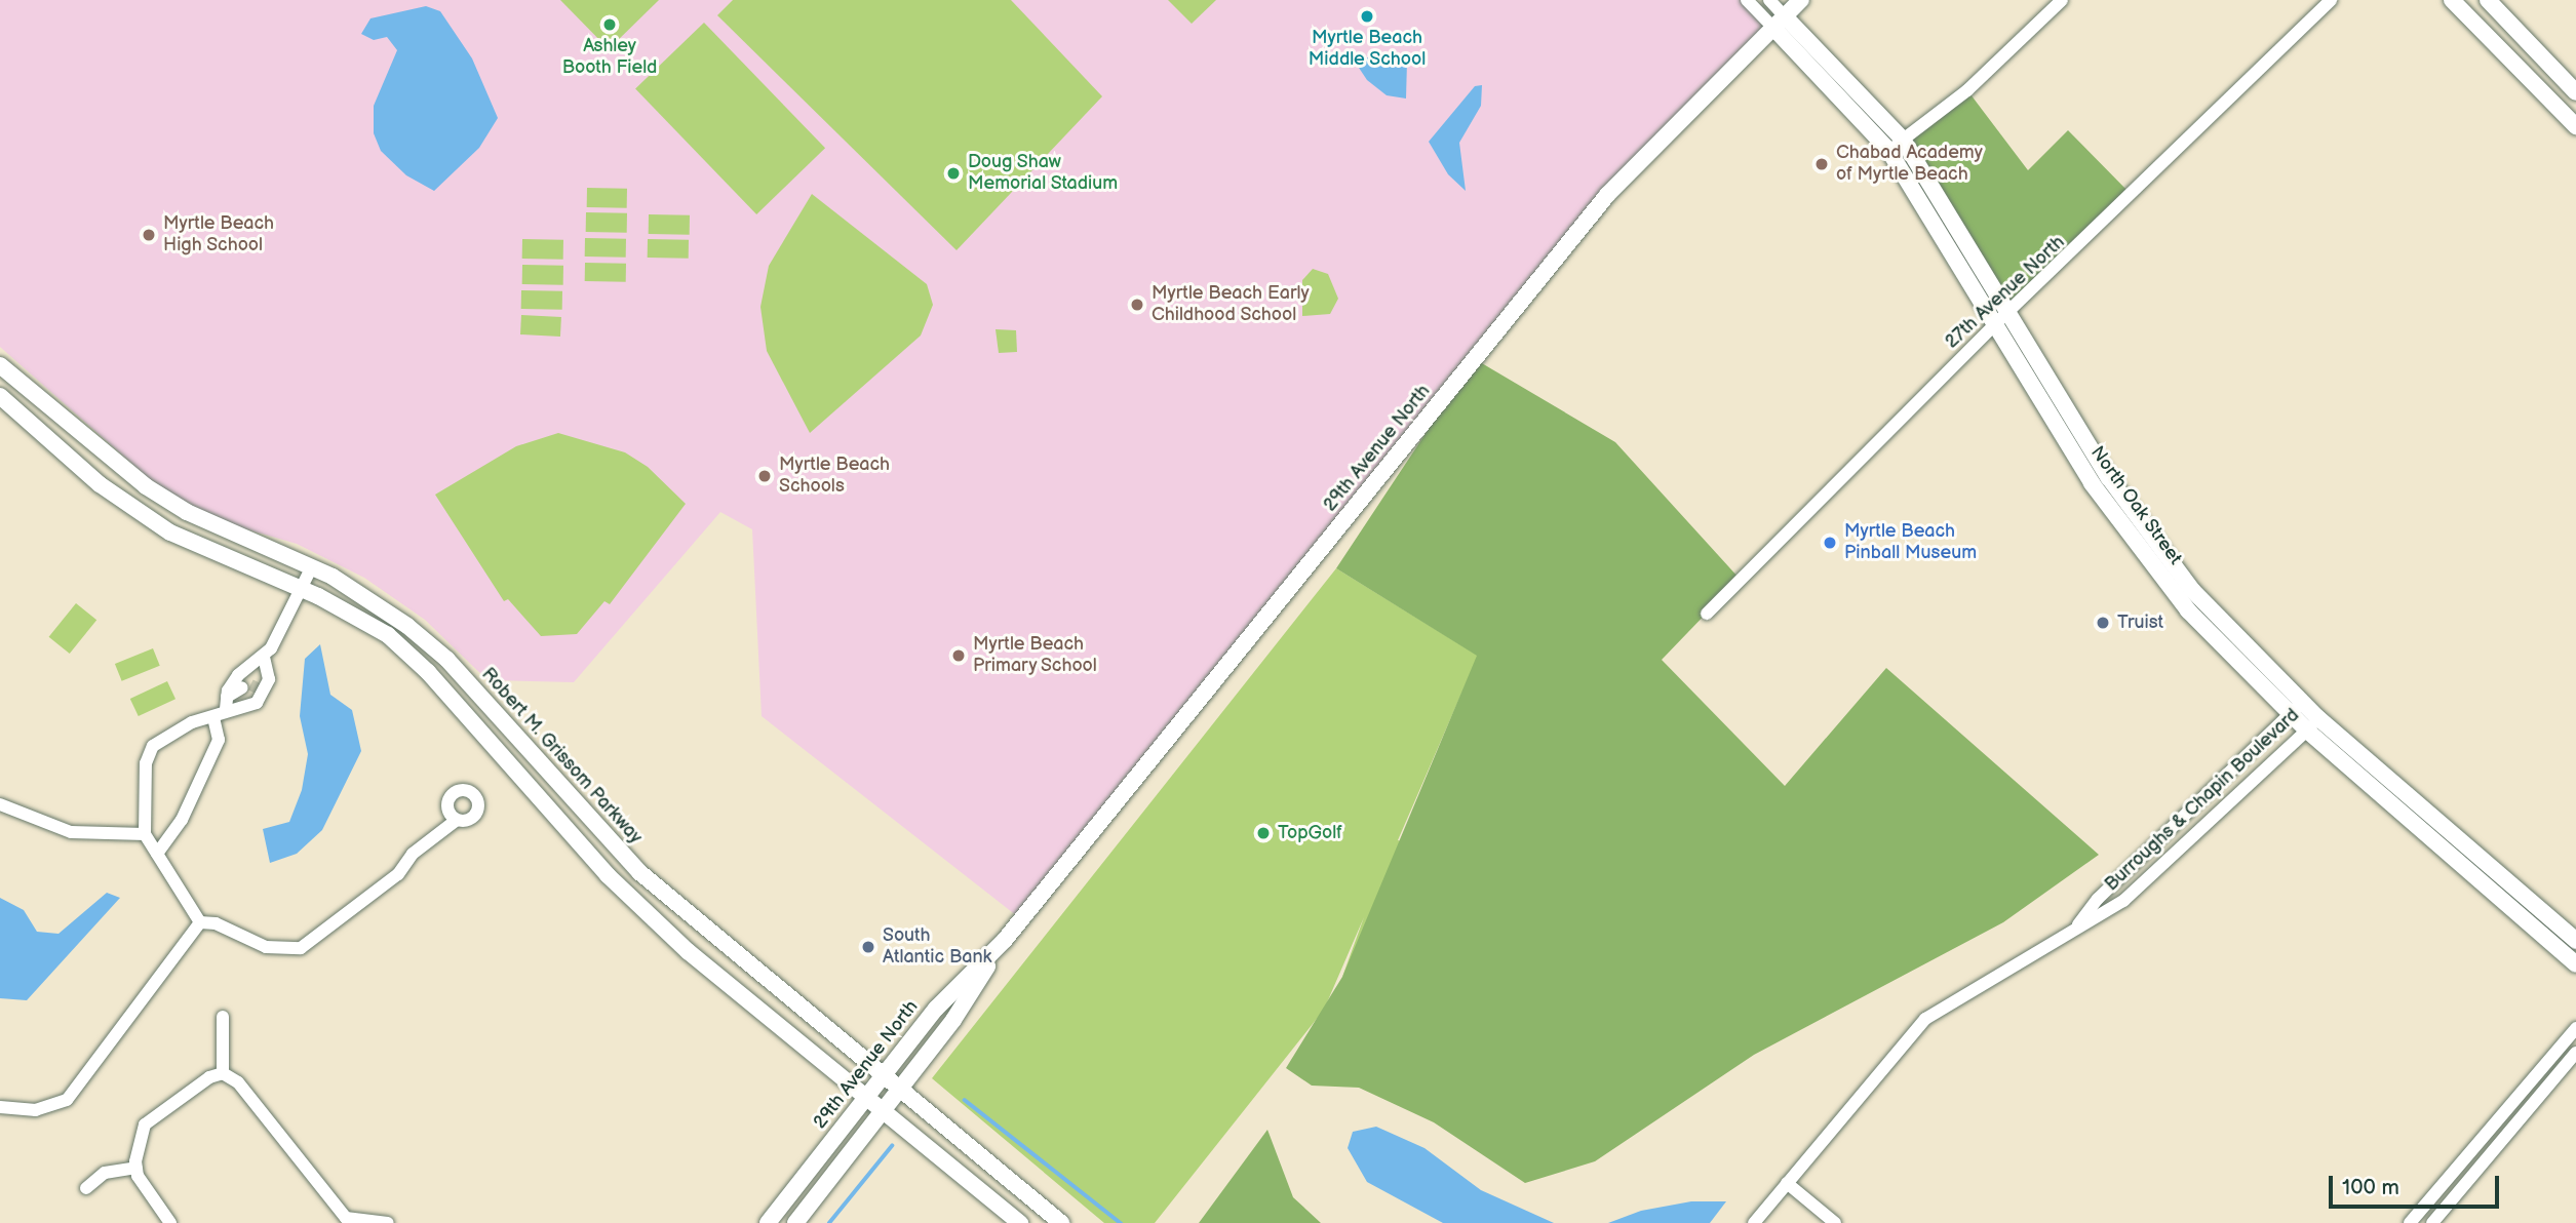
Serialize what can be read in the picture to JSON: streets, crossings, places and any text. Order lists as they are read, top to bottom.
{
  "streets": {
    "main road": ["29th Avenue North", "North Oak Street", "Robert M. Grissom Parkway"],
    "street": ["27th Avenue North", "Burroughs & Chapin Boulevard"]
  },
  "crossings": [
    ["27th Avenue North", "North Oak Street"],
    ["29th Avenue North", "North Oak Street"],
    ["29th Avenue North", "Robert M. Grissom Parkway"],
    ["North Oak Street", "Burroughs & Chapin Boulevard"]
  ],
  "places": [
    "Myrtle Beach Middle School",
    "Ashley Booth Field",
    "Chabad Academy of Myrtle Beach",
    "Doug Shaw Memorial Stadium",
    "Myrtle Beach High School",
    "Myrtle Beach Early Childhood School",
    "Myrtle Beach Schools",
    "Myrtle Beach Pinball Museum",
    "Truist",
    "Myrtle Beach Primary School",
    "TopGolf",
    "South Atlantic Bank"
  ],
  "scale_bar": "100 m"
}
